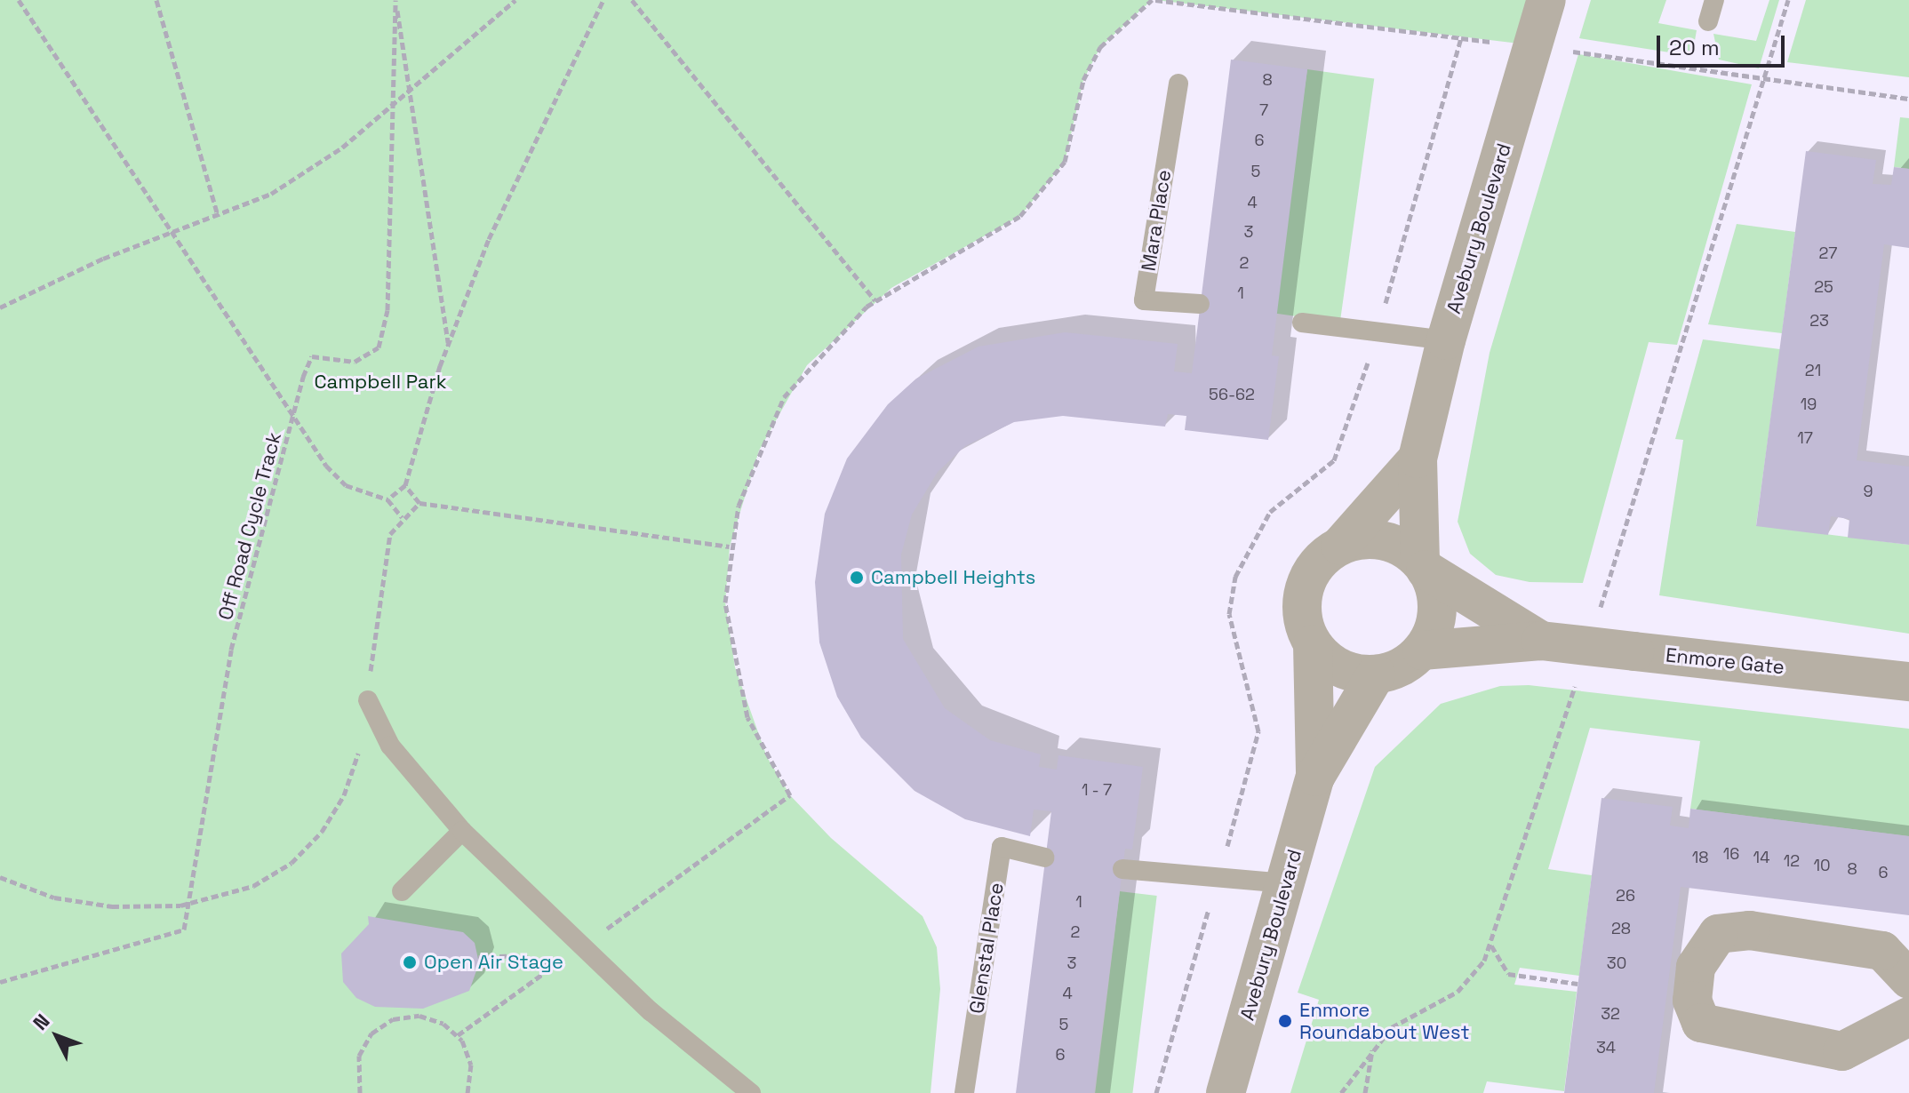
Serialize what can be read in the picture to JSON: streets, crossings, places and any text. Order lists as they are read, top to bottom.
{
  "streets": {
    "street": ["Avebury Boulevard", "Enmore Gate"],
    "lane": ["Mara Place", "Glenstal Place"],
    "path": ["Off Road Cycle Track"]
  },
  "crossings": [
    ["Avebury Boulevard", "Enmore Gate"]
  ],
  "parks": ["Campbell Park"],
  "places": ["Campbell Heights", "Open Air Stage", "Enmore Roundabout West"],
  "house_numbers": [
    "8",
    "7",
    "6",
    "5",
    "4",
    "3",
    "27",
    "2",
    "25",
    "1",
    "23",
    "21",
    "56-62",
    "19",
    "17",
    "9",
    "1 - 7",
    "16",
    "18",
    "14",
    "12",
    "10",
    "8",
    "6",
    "26",
    "1",
    "28",
    "2",
    "3",
    "30",
    "4",
    "32",
    "5",
    "34",
    "6"
  ],
  "scale_bar": "20 m",
  "north": "top left"
}
